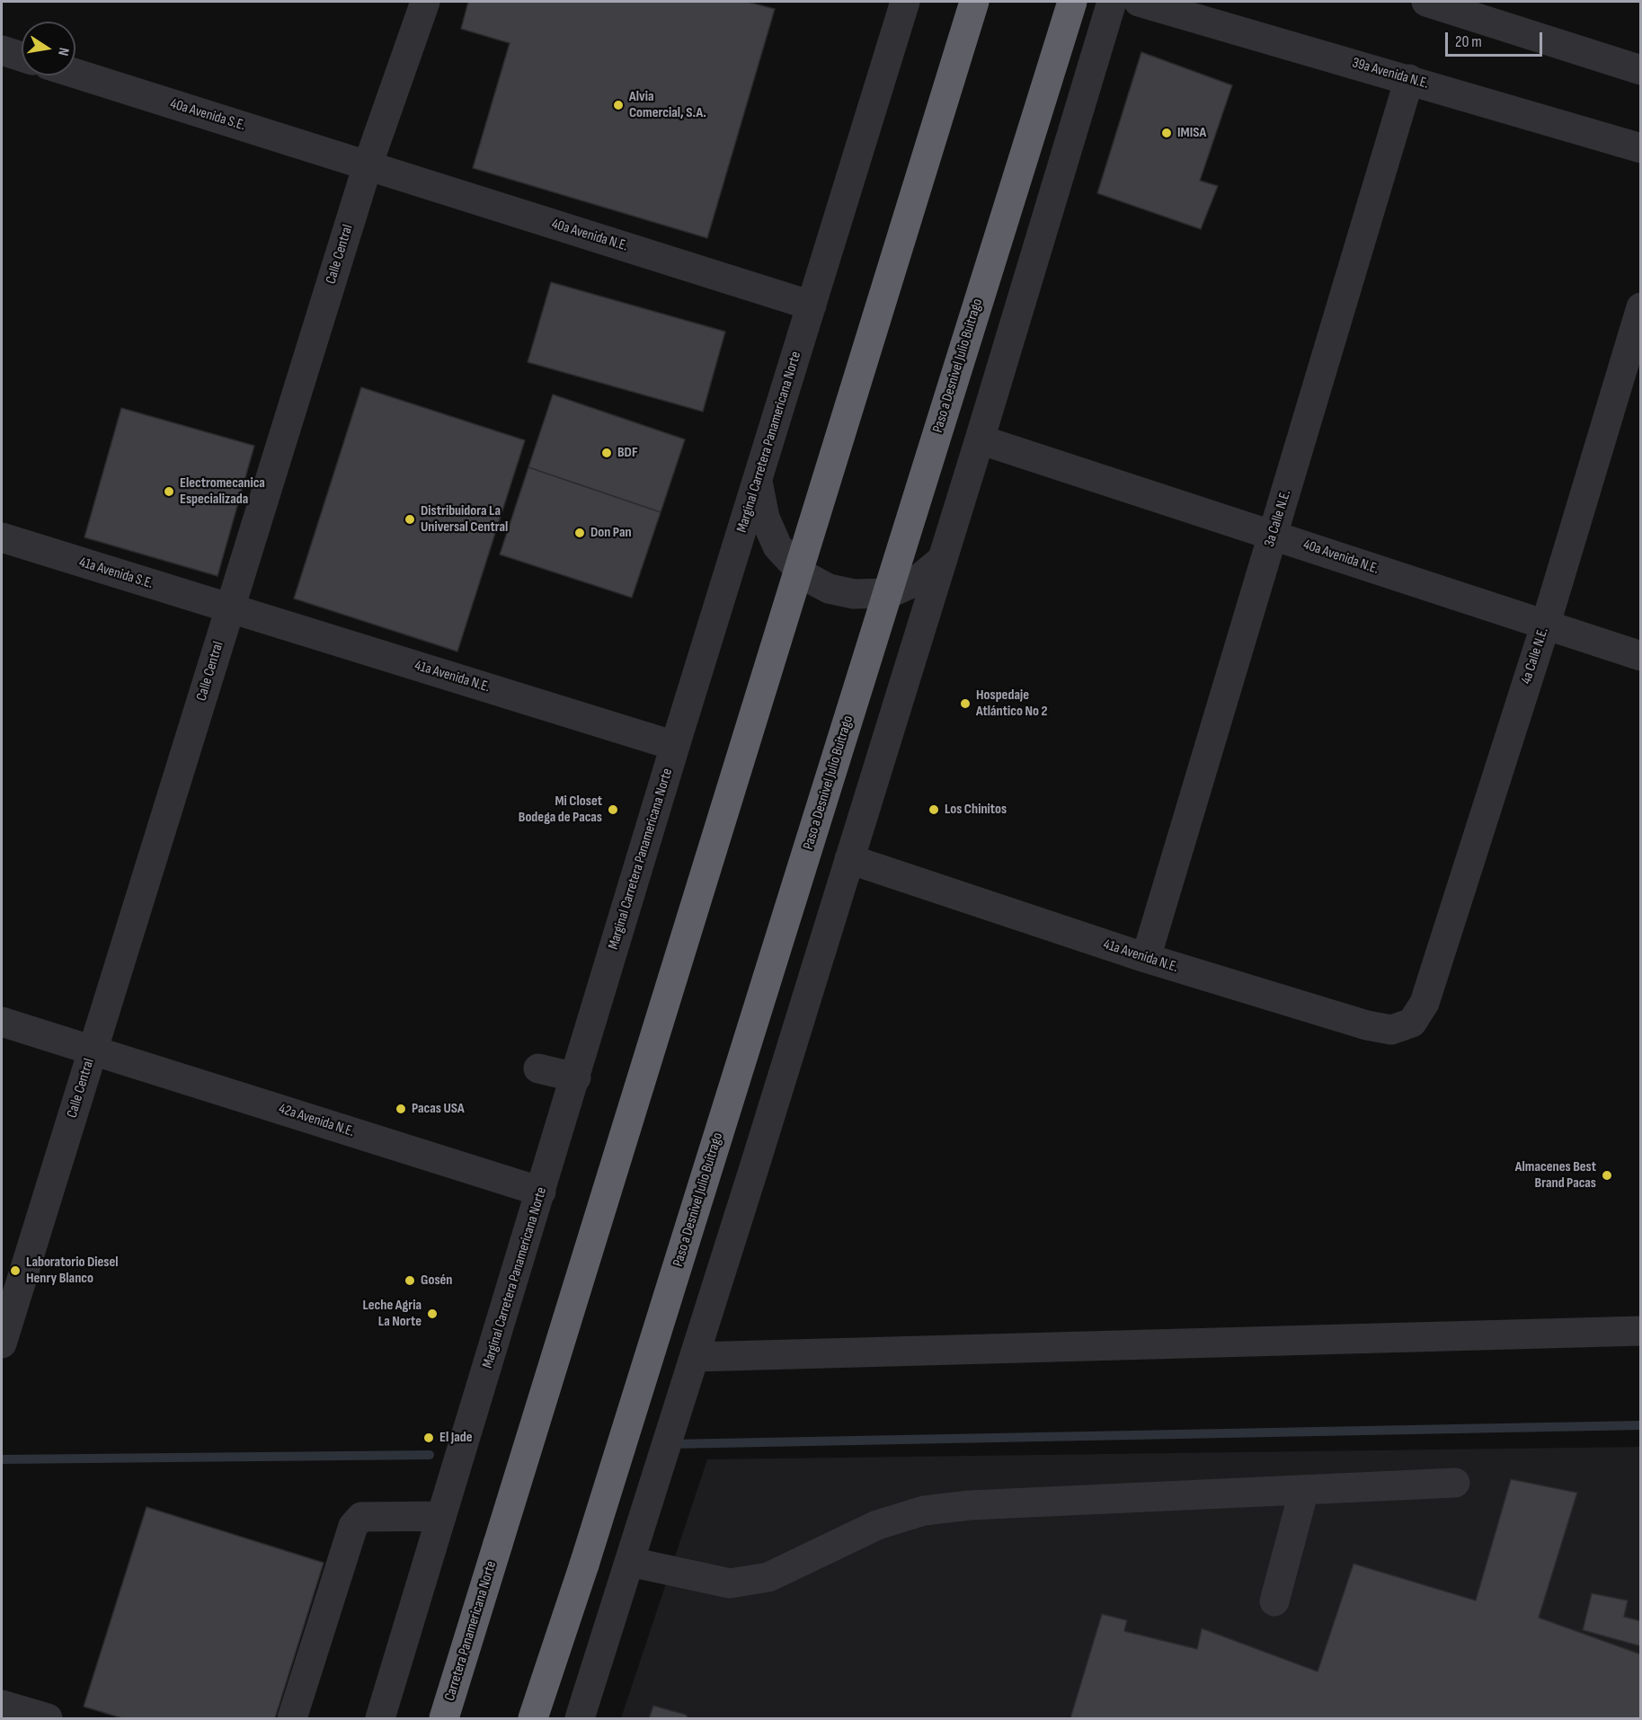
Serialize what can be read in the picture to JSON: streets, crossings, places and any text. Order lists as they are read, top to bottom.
{
  "streets": {
    "highway": ["Paso a Desnivel Julio Buitrago", "Carretera Panamericana Norte"],
    "street": [
      "39a Avenida N.E.",
      "40a Avenida S.E.",
      "40a Avenida N.E.",
      "Calle Central",
      "Marginal Carretera Panamericana Norte",
      "3a Calle N.E.",
      "41a Avenida S.E.",
      "4a Calle N.E.",
      "41a Avenida N.E.",
      "42a Avenida N.E."
    ]
  },
  "crossings": [
    ["39a Avenida N.E.", "3a Calle N.E."],
    ["40a Avenida S.E.", "40a Avenida N.E."],
    ["40a Avenida S.E.", "Calle Central"],
    ["40a Avenida N.E.", "Calle Central"],
    ["40a Avenida N.E.", "Marginal Carretera Panamericana Norte"],
    ["40a Avenida N.E.", "3a Calle N.E."],
    ["40a Avenida N.E.", "4a Calle N.E."],
    ["Calle Central", "41a Avenida S.E."],
    ["Calle Central", "41a Avenida N.E."],
    ["Calle Central", "42a Avenida N.E."],
    ["Marginal Carretera Panamericana Norte", "41a Avenida N.E."],
    ["Marginal Carretera Panamericana Norte", "42a Avenida N.E."],
    ["3a Calle N.E.", "41a Avenida N.E."],
    ["41a Avenida S.E.", "41a Avenida N.E."],
    ["4a Calle N.E.", "41a Avenida N.E."]
  ],
  "places": [
    "Alvia Comercial, S.A.",
    "IMISA",
    "BDF",
    "Electromecanica Especializada",
    "Distribuidora La Universal Central",
    "Don Pan",
    "Hospedaje Atlántico No 2",
    "Mi Closet Bodega de Pacas",
    "Los Chinitos",
    "Pacas USA",
    "Almacenes Best Brand Pacas",
    "Laboratorio Diesel Henry Blanco",
    "Gosén",
    "Leche Agria La Norte",
    "El Jade"
  ],
  "scale_bar": "20 m",
  "north": "right"
}
